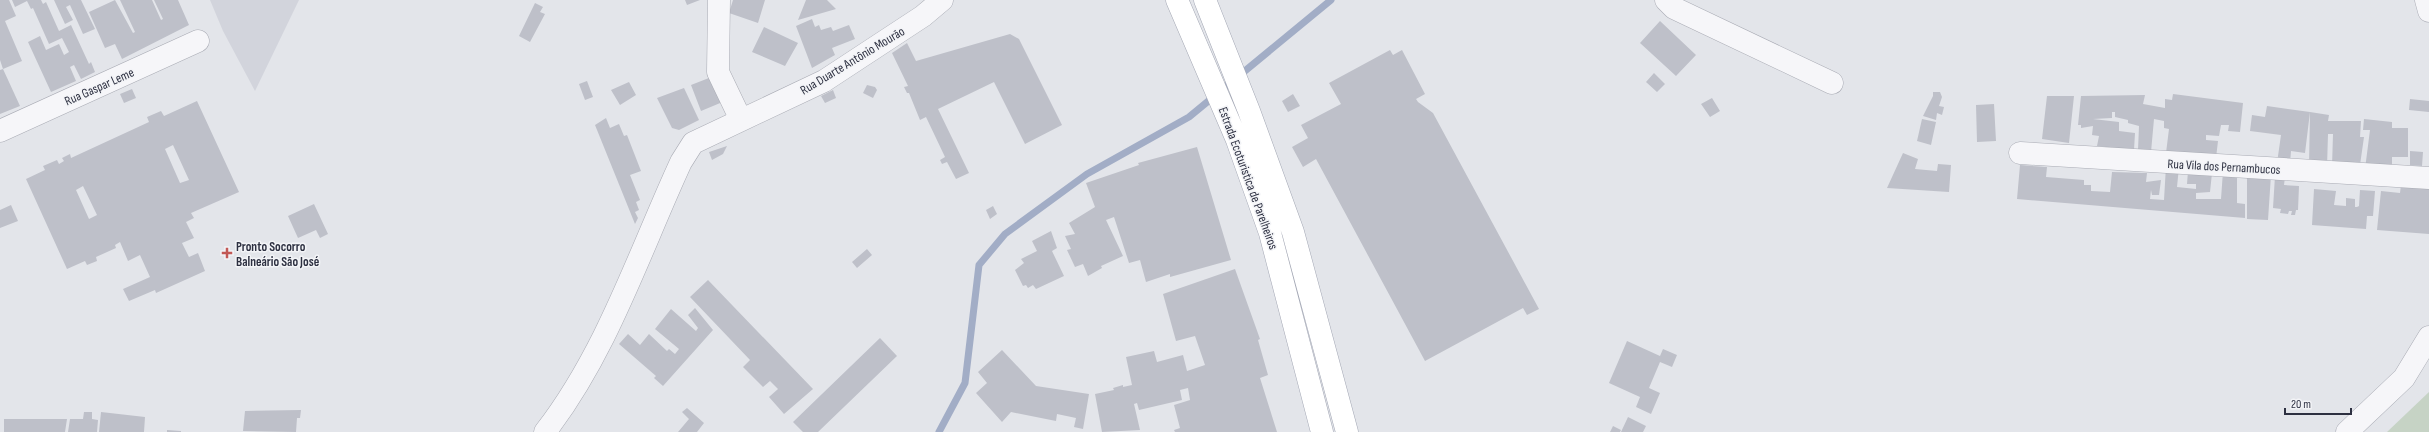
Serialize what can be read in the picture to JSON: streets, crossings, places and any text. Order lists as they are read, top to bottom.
{
  "streets": {
    "main road": ["Estrada Ecoturistica de Parelheiros"],
    "street": ["Rua Duarte Antônio Mourão", "Rua Gaspar Leme", "Rua Vila dos Pernambucos"]
  },
  "places": {
    "health": ["Pronto Socorro Balneário São José"]
  },
  "scale_bar": "20 m"
}
